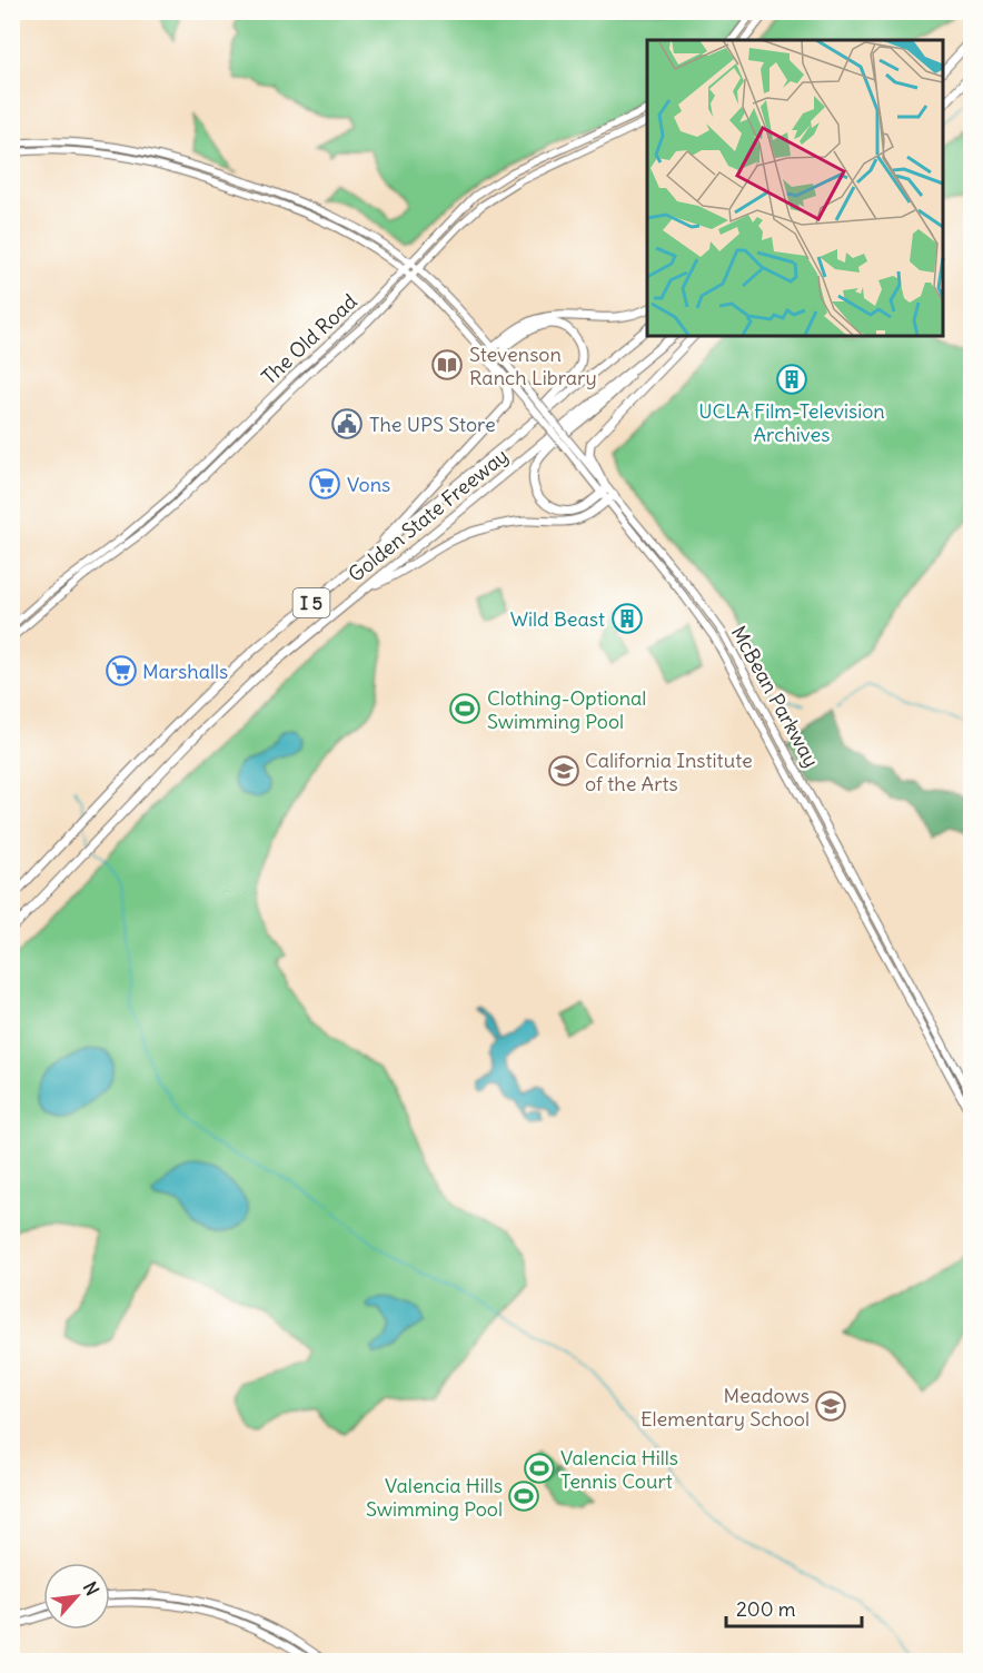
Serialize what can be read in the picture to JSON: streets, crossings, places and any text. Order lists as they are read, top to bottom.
{
  "streets": {
    "highway": ["Golden State Freeway", "I 5"],
    "main road": ["The Old Road", "McBean Parkway"]
  },
  "crossings": [
    ["The Old Road", "McBean Parkway"]
  ],
  "places": {
    "library": ["Stevenson Ranch Library"],
    "building": ["UCLA Film-Television Archives", "Wild Beast"],
    "public building": ["The UPS Store"],
    "supermarket": ["Vons", "Marshalls"],
    "sports": ["Clothing-Optional Swimming Pool", "Valencia Hills Tennis Court", "Valencia Hills Swimming Pool"],
    "school or university": ["California Institute of the Arts", "Meadows Elementary School"]
  },
  "scale_bar": "200 m",
  "north": "top right"
}
